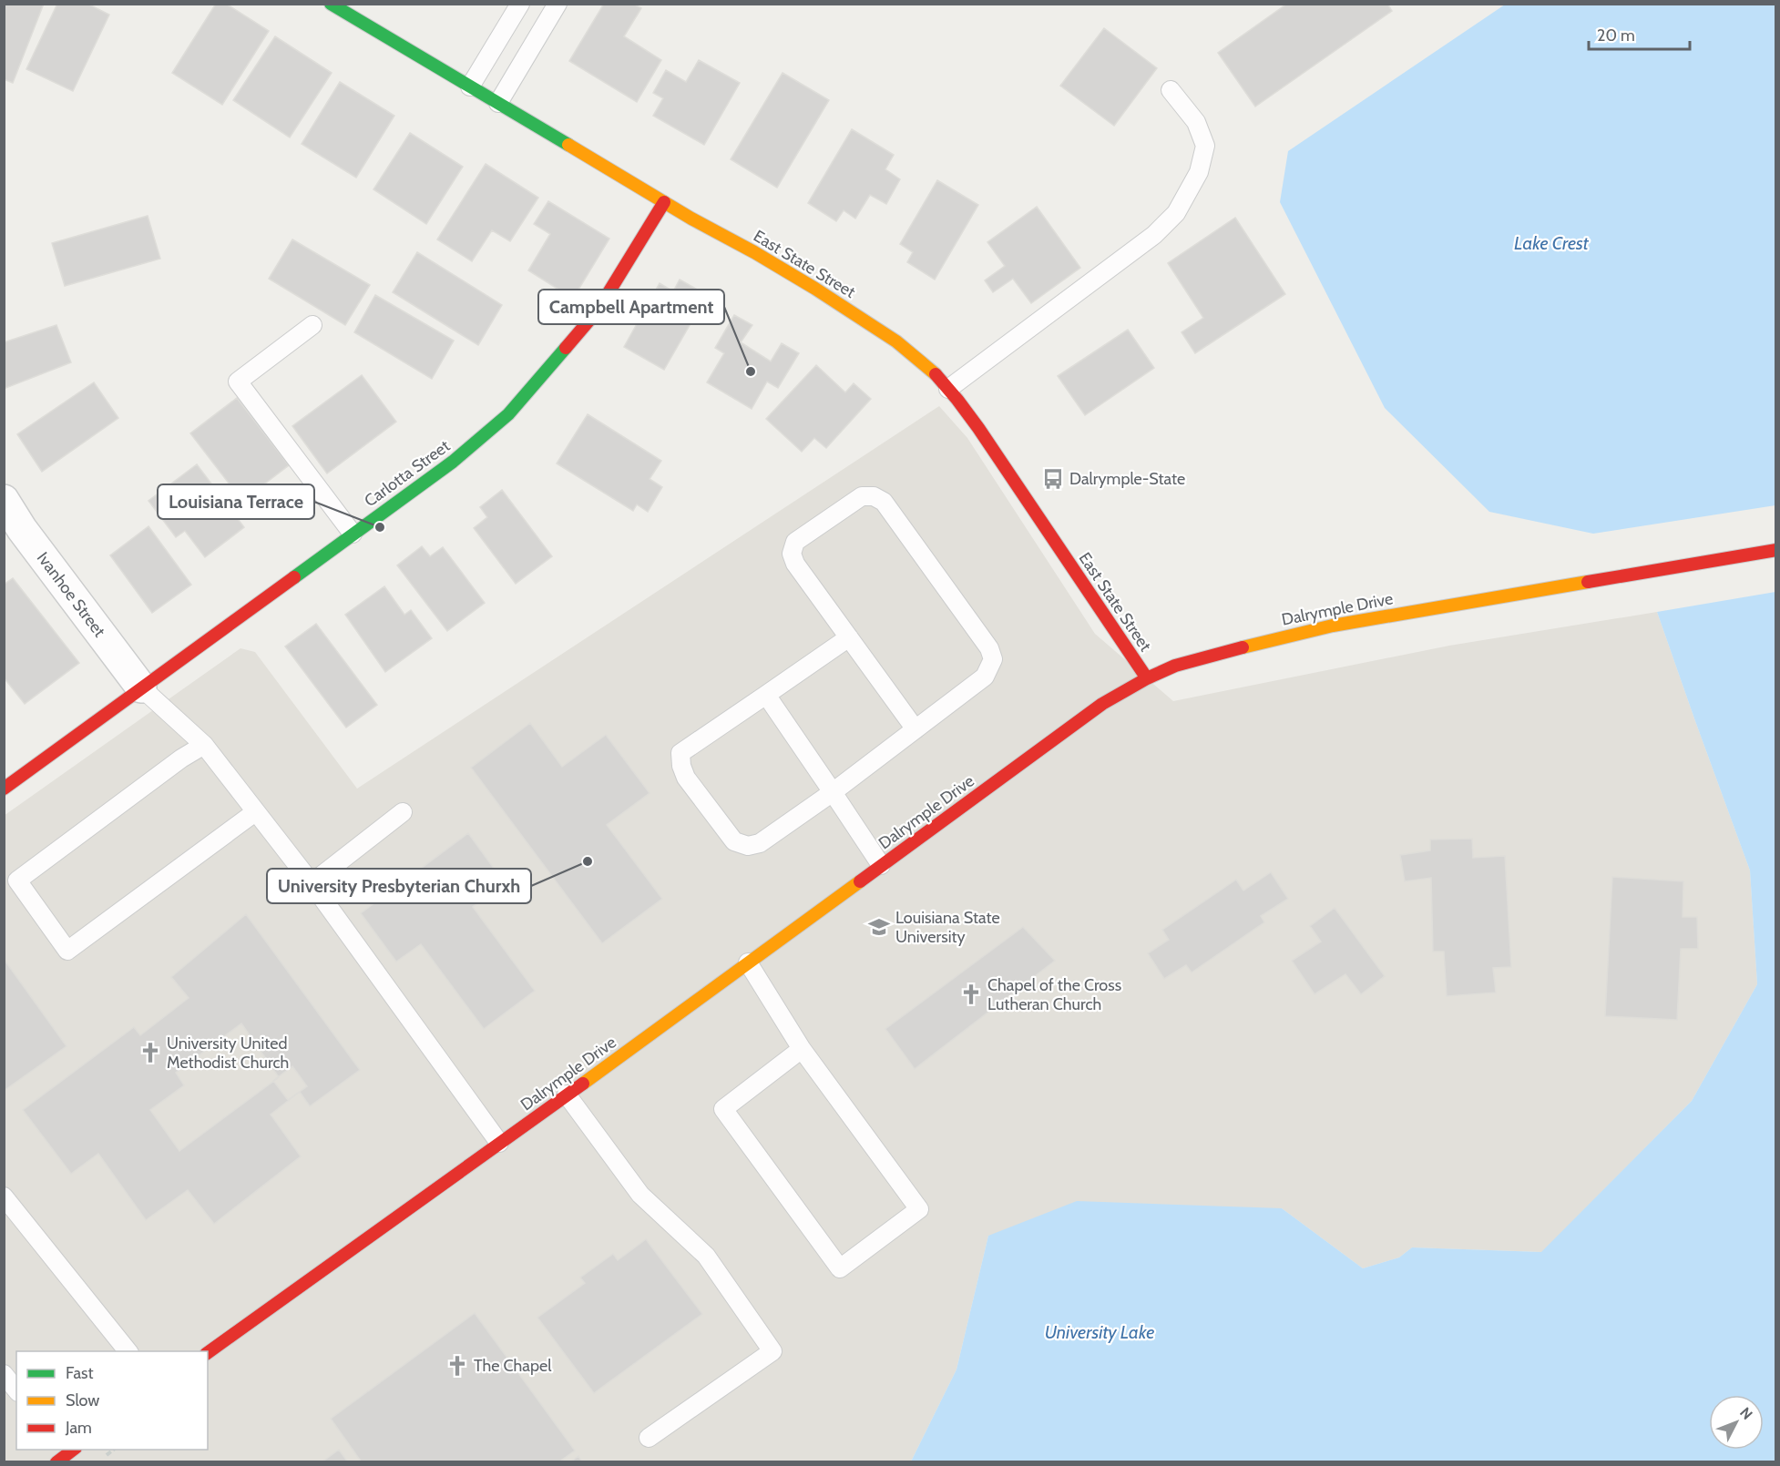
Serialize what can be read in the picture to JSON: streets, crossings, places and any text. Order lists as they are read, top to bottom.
{
  "streets": {
    "street": [
      "East State Street",
      "Carlotta Street",
      "Ivanhoe Street",
      "Dalrymple Drive"
    ]
  },
  "crossings": [
    ["East State Street", "Carlotta Street"],
    ["East State Street", "Dalrymple Drive"],
    ["Carlotta Street", "Ivanhoe Street"]
  ],
  "water": ["Lake Crest", "University Lake"],
  "places": {
    "other": ["Campbell Apartment", "Louisiana Terrace", "University Presbyterian Churxh"],
    "bus stop": ["Dalrymple-State"],
    "school or university": ["Louisiana State University"],
    "church": ["Chapel of the Cross Lutheran Church", "University United Methodist Church", "The Chapel"]
  },
  "legend": ["Fast", "Slow", "Jam"],
  "scale_bar": "20 m",
  "north": "top right"
}
